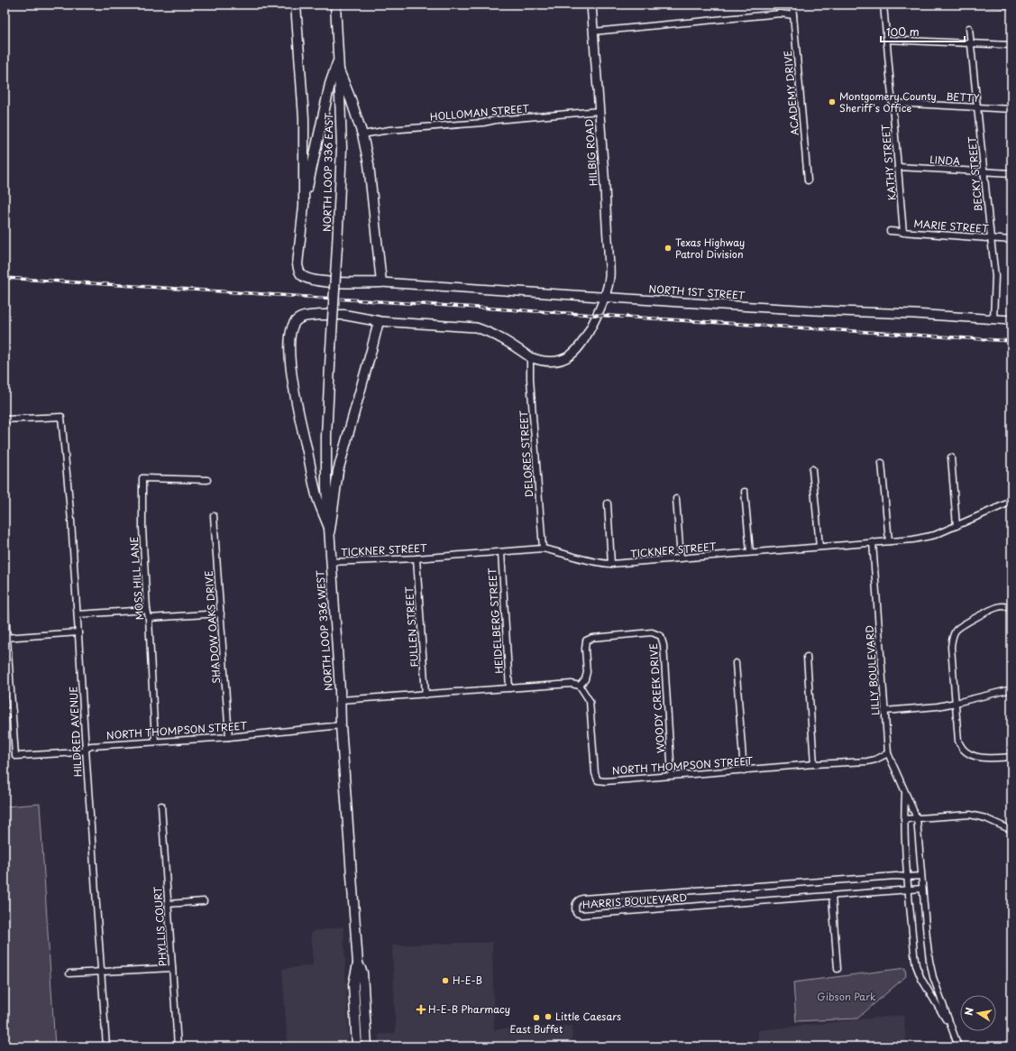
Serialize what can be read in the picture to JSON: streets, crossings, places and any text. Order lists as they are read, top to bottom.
{
  "streets": {
    "main road": ["NORTH LOOP 336 EAST", "NORTH LOOP 336 WEST"],
    "street": [
      "ACADEMY DRIVE",
      "BETTY",
      "HOLLOMAN STREET",
      "HILBIG ROAD",
      "LINDA",
      "KATHY STREET",
      "BECKY STREET",
      "MARIE STREET",
      "NORTH 1ST STREET",
      "DELORES STREET",
      "TICKNER STREET",
      "MOSS HILL LANE",
      "HEIDELBERG STREET",
      "SHADOW OAKS DRIVE",
      "FULLEN STREET",
      "LILLY BOULEVARD",
      "WOODY CREEK DRIVE",
      "NORTH THOMPSON STREET",
      "HILDRED AVENUE",
      "HARRIS BOULEVARD",
      "PHYLLIS COURT"
    ]
  },
  "crossings": [
    ["BETTY", "KATHY STREET"],
    ["BETTY", "BECKY STREET"],
    ["HOLLOMAN STREET", "HILBIG ROAD"],
    ["HILBIG ROAD", "NORTH 1ST STREET"],
    ["HILBIG ROAD", "DELORES STREET"],
    ["LINDA", "KATHY STREET"],
    ["LINDA", "BECKY STREET"],
    ["KATHY STREET", "MARIE STREET"],
    ["NORTH LOOP 336 EAST", "NORTH LOOP 336 WEST"],
    ["BECKY STREET", "MARIE STREET"],
    ["BECKY STREET", "NORTH 1ST STREET"],
    ["DELORES STREET", "TICKNER STREET"],
    ["TICKNER STREET", "HEIDELBERG STREET"],
    ["TICKNER STREET", "FULLEN STREET"],
    ["TICKNER STREET", "NORTH LOOP 336 WEST"],
    ["TICKNER STREET", "LILLY BOULEVARD"],
    ["MOSS HILL LANE", "NORTH THOMPSON STREET"],
    ["SHADOW OAKS DRIVE", "NORTH THOMPSON STREET"],
    ["NORTH LOOP 336 WEST", "NORTH THOMPSON STREET"],
    ["LILLY BOULEVARD", "NORTH THOMPSON STREET"],
    ["LILLY BOULEVARD", "HARRIS BOULEVARD"],
    ["WOODY CREEK DRIVE", "NORTH THOMPSON STREET"],
    ["NORTH THOMPSON STREET", "HILDRED AVENUE"]
  ],
  "parks": ["Gibson Park"],
  "places": {
    "other": [
      "Montgomery County Sheriff's Office",
      "Texas Highway Patrol Division",
      "H-E-B",
      "Little Caesars",
      "East Buffet"
    ],
    "health": ["H-E-B Pharmacy"]
  },
  "scale_bar": "100 m",
  "north": "left"
}
